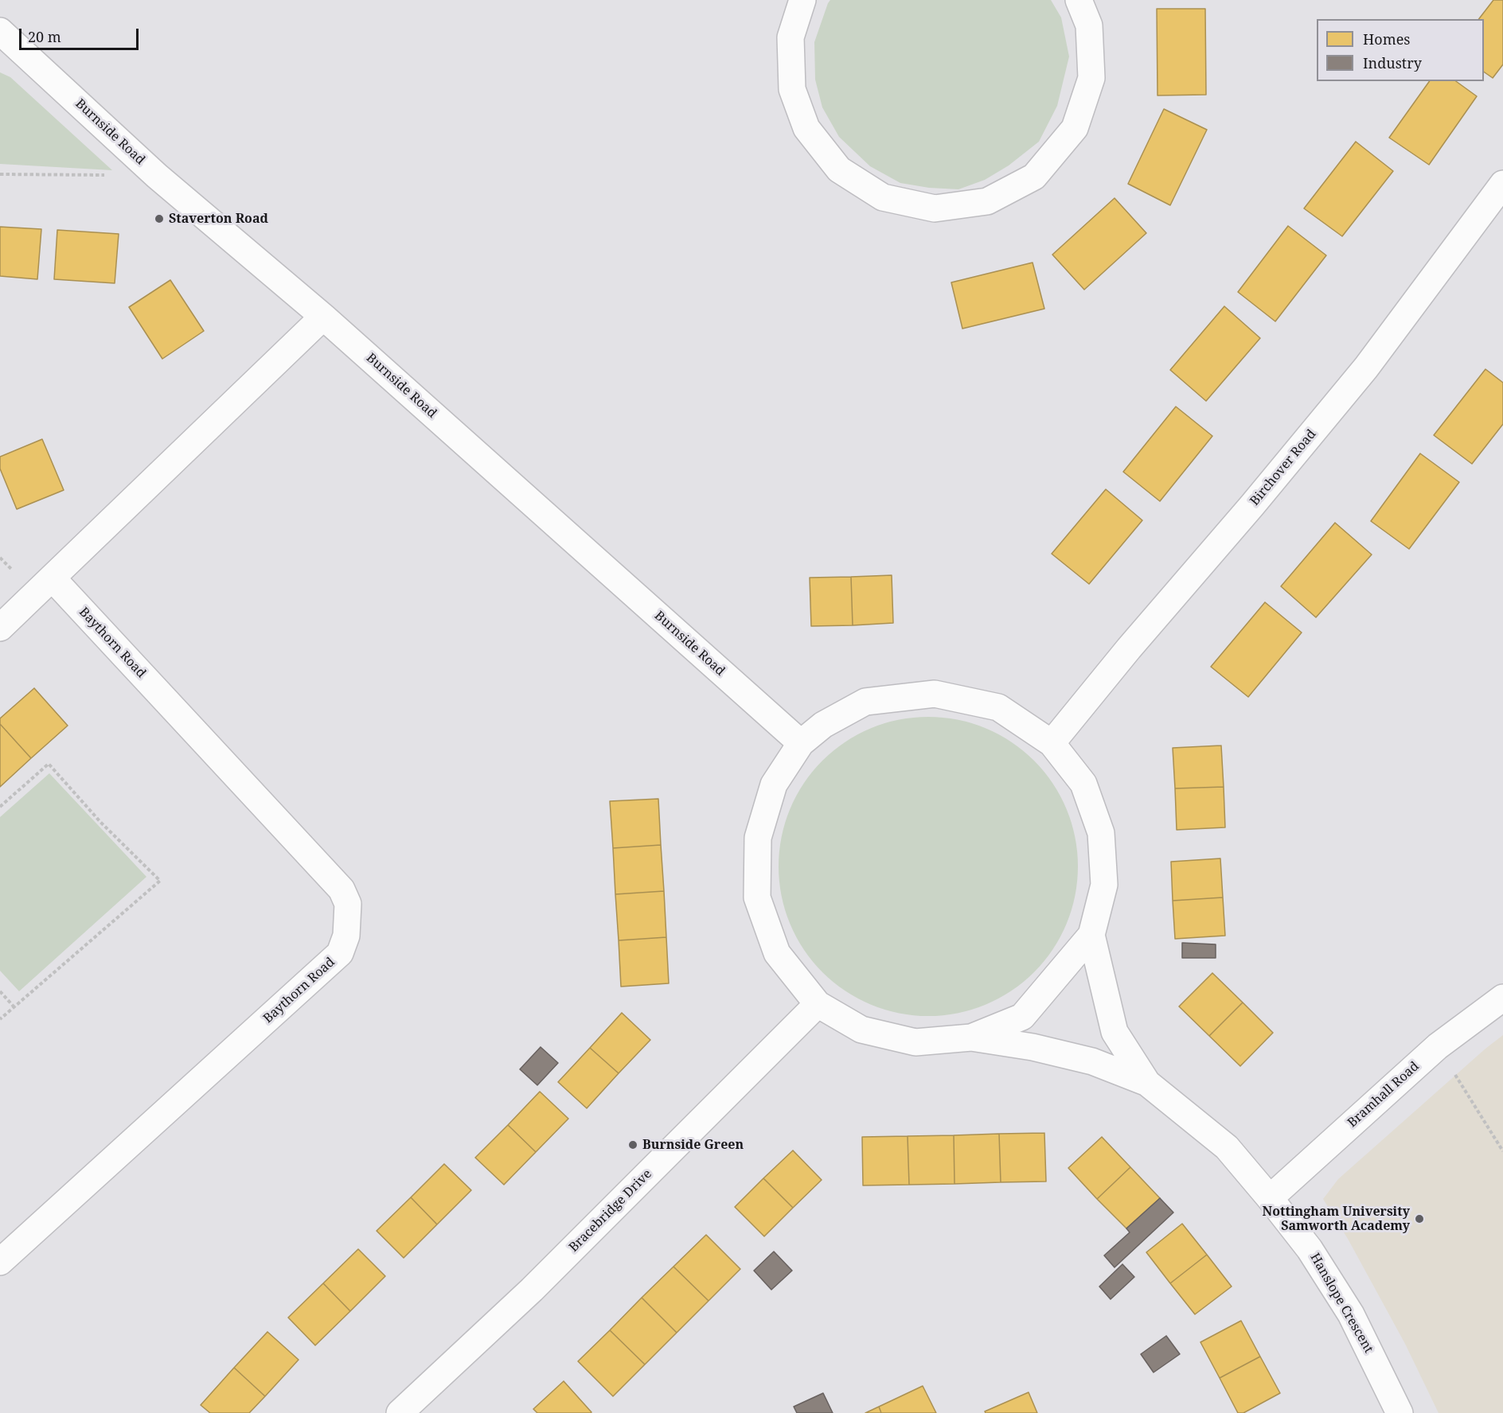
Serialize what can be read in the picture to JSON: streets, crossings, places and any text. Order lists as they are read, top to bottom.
{
  "streets": {
    "street": [
      "Burnside Road",
      "Birchover Road",
      "Baythorn Road",
      "Bramhall Road",
      "Bracebridge Drive",
      "Hanslope Crescent"
    ]
  },
  "crossings": [
    ["Bramhall Road", "Hanslope Crescent"]
  ],
  "places": ["Staverton Road", "Burnside Green", "Nottingham University Samworth Academy"],
  "legend": ["Homes", "Industry"],
  "scale_bar": "20 m"
}
